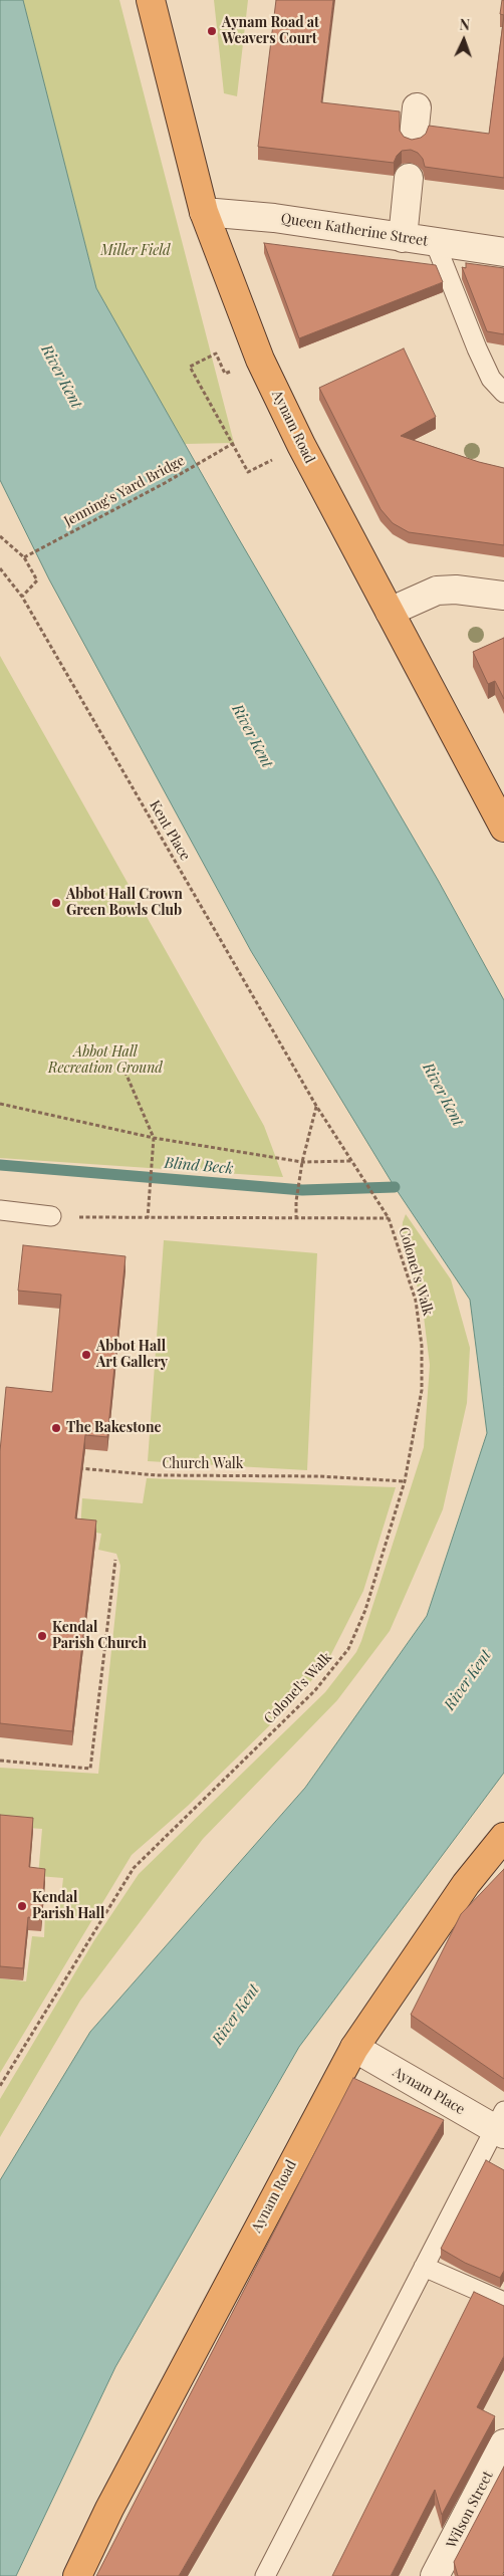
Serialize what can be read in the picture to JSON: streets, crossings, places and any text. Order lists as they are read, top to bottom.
{
  "streets": {
    "highway": ["Aynam Road"],
    "street": ["Queen Katherine Street", "Aynam Place", "Wilson Street"],
    "path": [
      "Jenning's Yard Bridge",
      "Kent Place",
      "Colonel's Walk",
      "Church Walk"
    ]
  },
  "crossings": [
    ["Queen Katherine Street", "Aynam Road"],
    ["Aynam Road", "Aynam Place"],
    ["Kent Place", "Colonel's Walk"],
    ["Colonel's Walk", "Church Walk"]
  ],
  "water": ["River Kent", "Blind Beck"],
  "parks": ["Miller Field", "Abbot Hall Recreation Ground"],
  "places": [
    "Aynam Road at Weavers Court",
    "Abbot Hall Crown Green Bowls Club",
    "Abbot Hall Art Gallery",
    "The Bakestone",
    "Kendal Parish Church",
    "Kendal Parish Hall"
  ],
  "north": "top"
}
